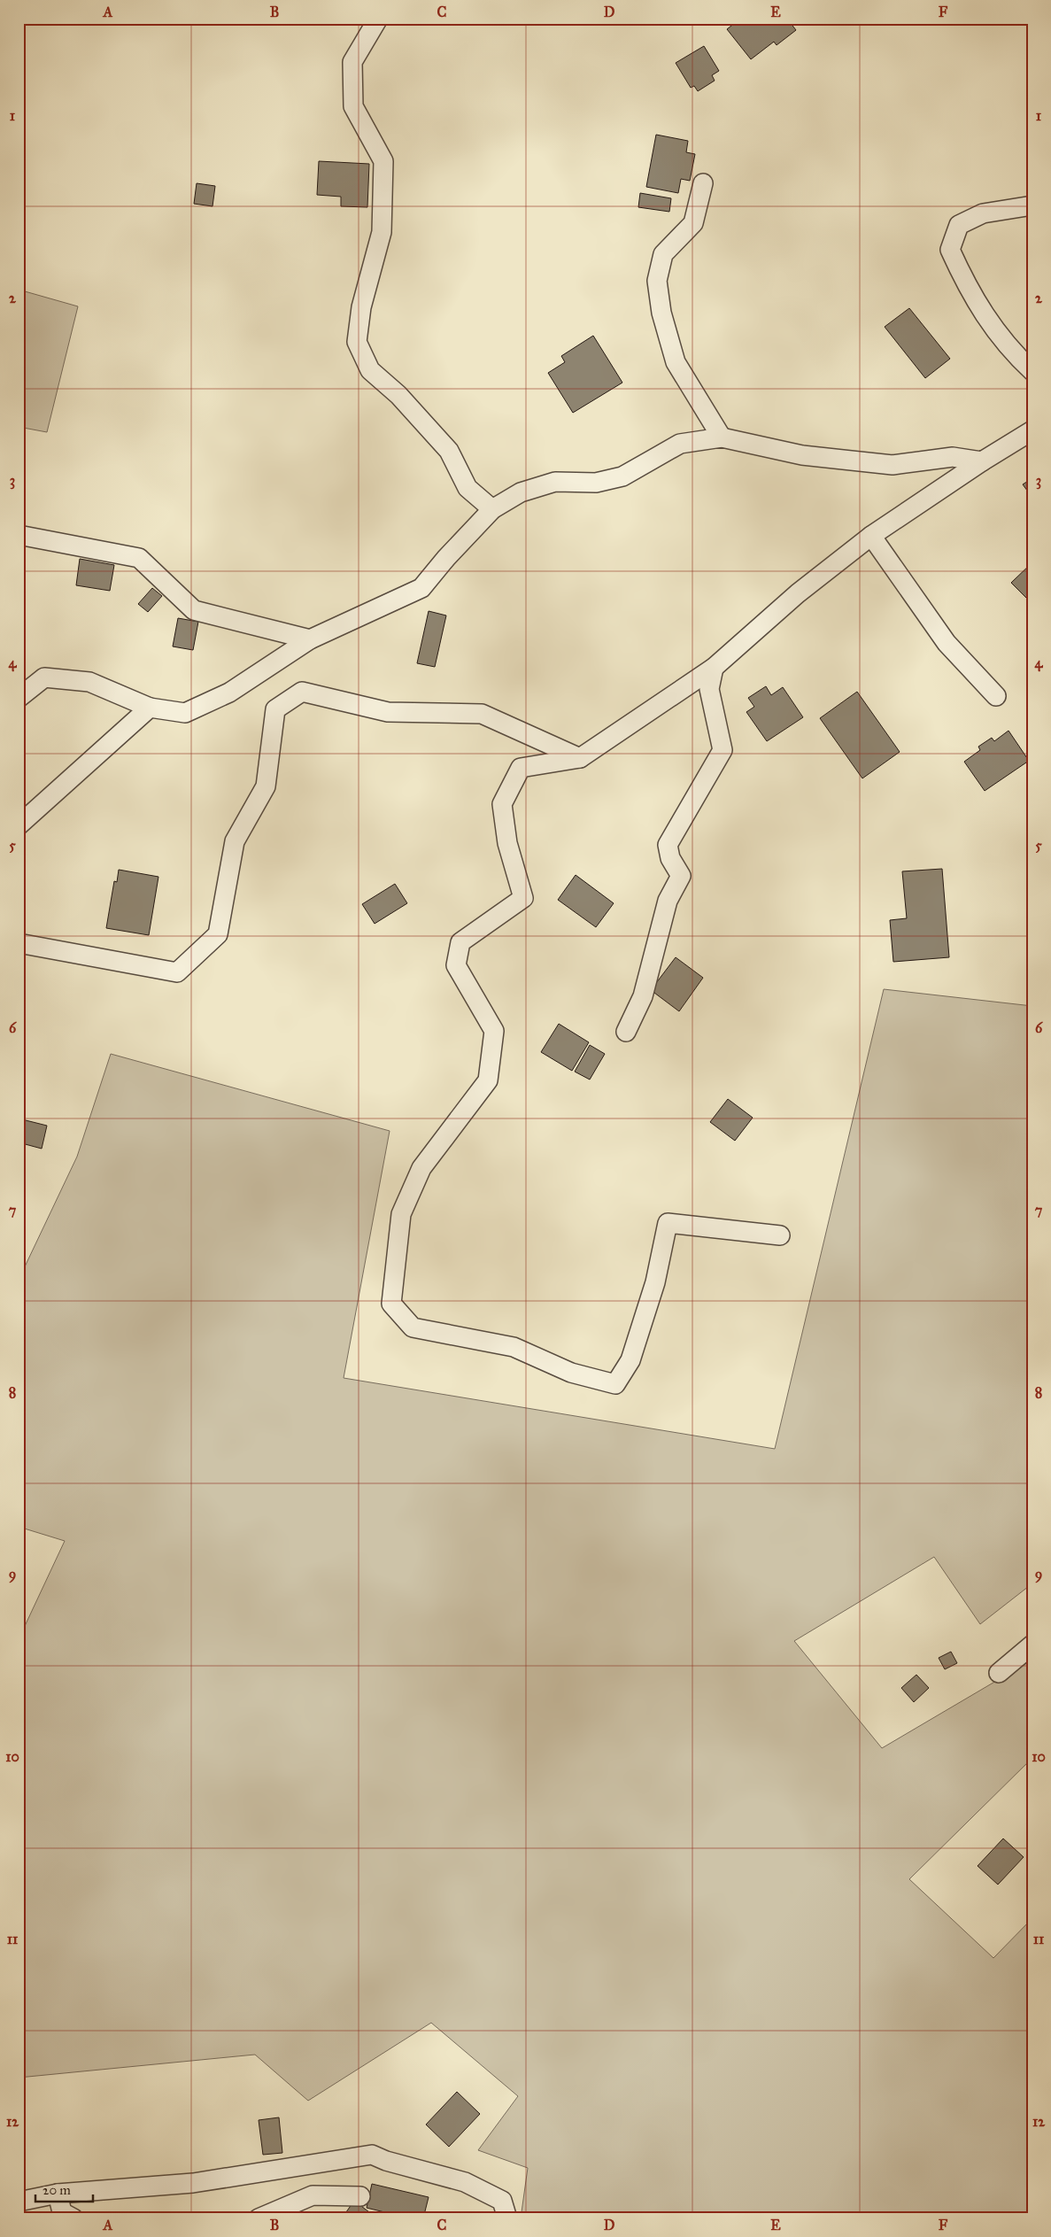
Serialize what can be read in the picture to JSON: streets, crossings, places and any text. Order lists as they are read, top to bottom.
{
  "scale_bar": "20 m",
  "grid": {
    "columns": [
      "A",
      "B",
      "C",
      "D",
      "E",
      "F"
    ],
    "rows": [
      "1",
      "2",
      "3",
      "4",
      "5",
      "6",
      "7",
      "8",
      "9",
      "10",
      "11",
      "12"
    ]
  }
}
